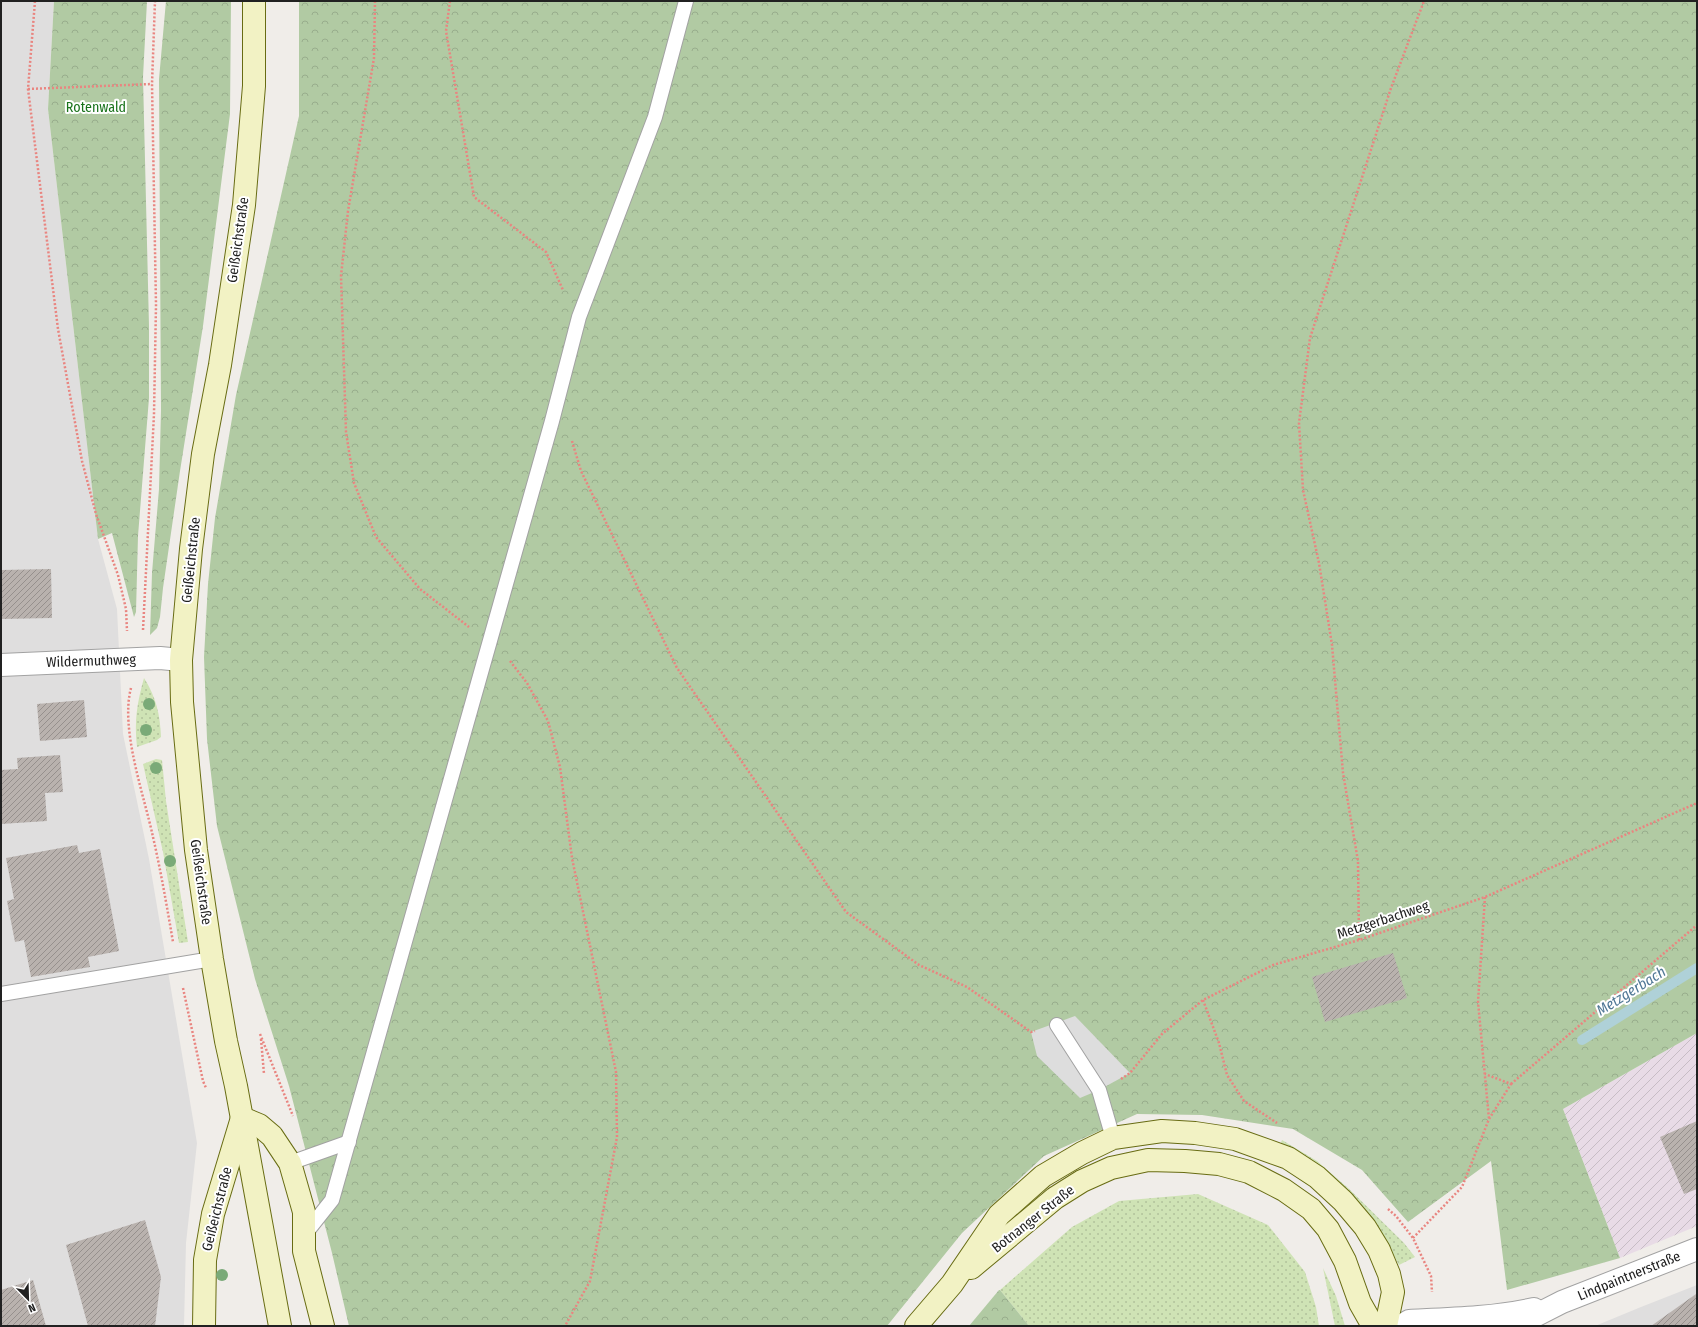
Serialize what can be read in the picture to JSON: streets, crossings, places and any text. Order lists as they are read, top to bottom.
{
  "streets": {
    "main road": ["Geißeichstraße", "Botnanger Straße"],
    "street": ["Wildermuthweg", "Lindpaintnerstraße"],
    "path": ["Metzgerbachweg"]
  },
  "crossings": [
    ["Geißeichstraße", "Wildermuthweg"],
    ["Botnanger Straße", "Lindpaintnerstraße"]
  ],
  "water": ["Metzgerbach"],
  "parks": ["Rotenwald"],
  "north": "bottom right"
}
